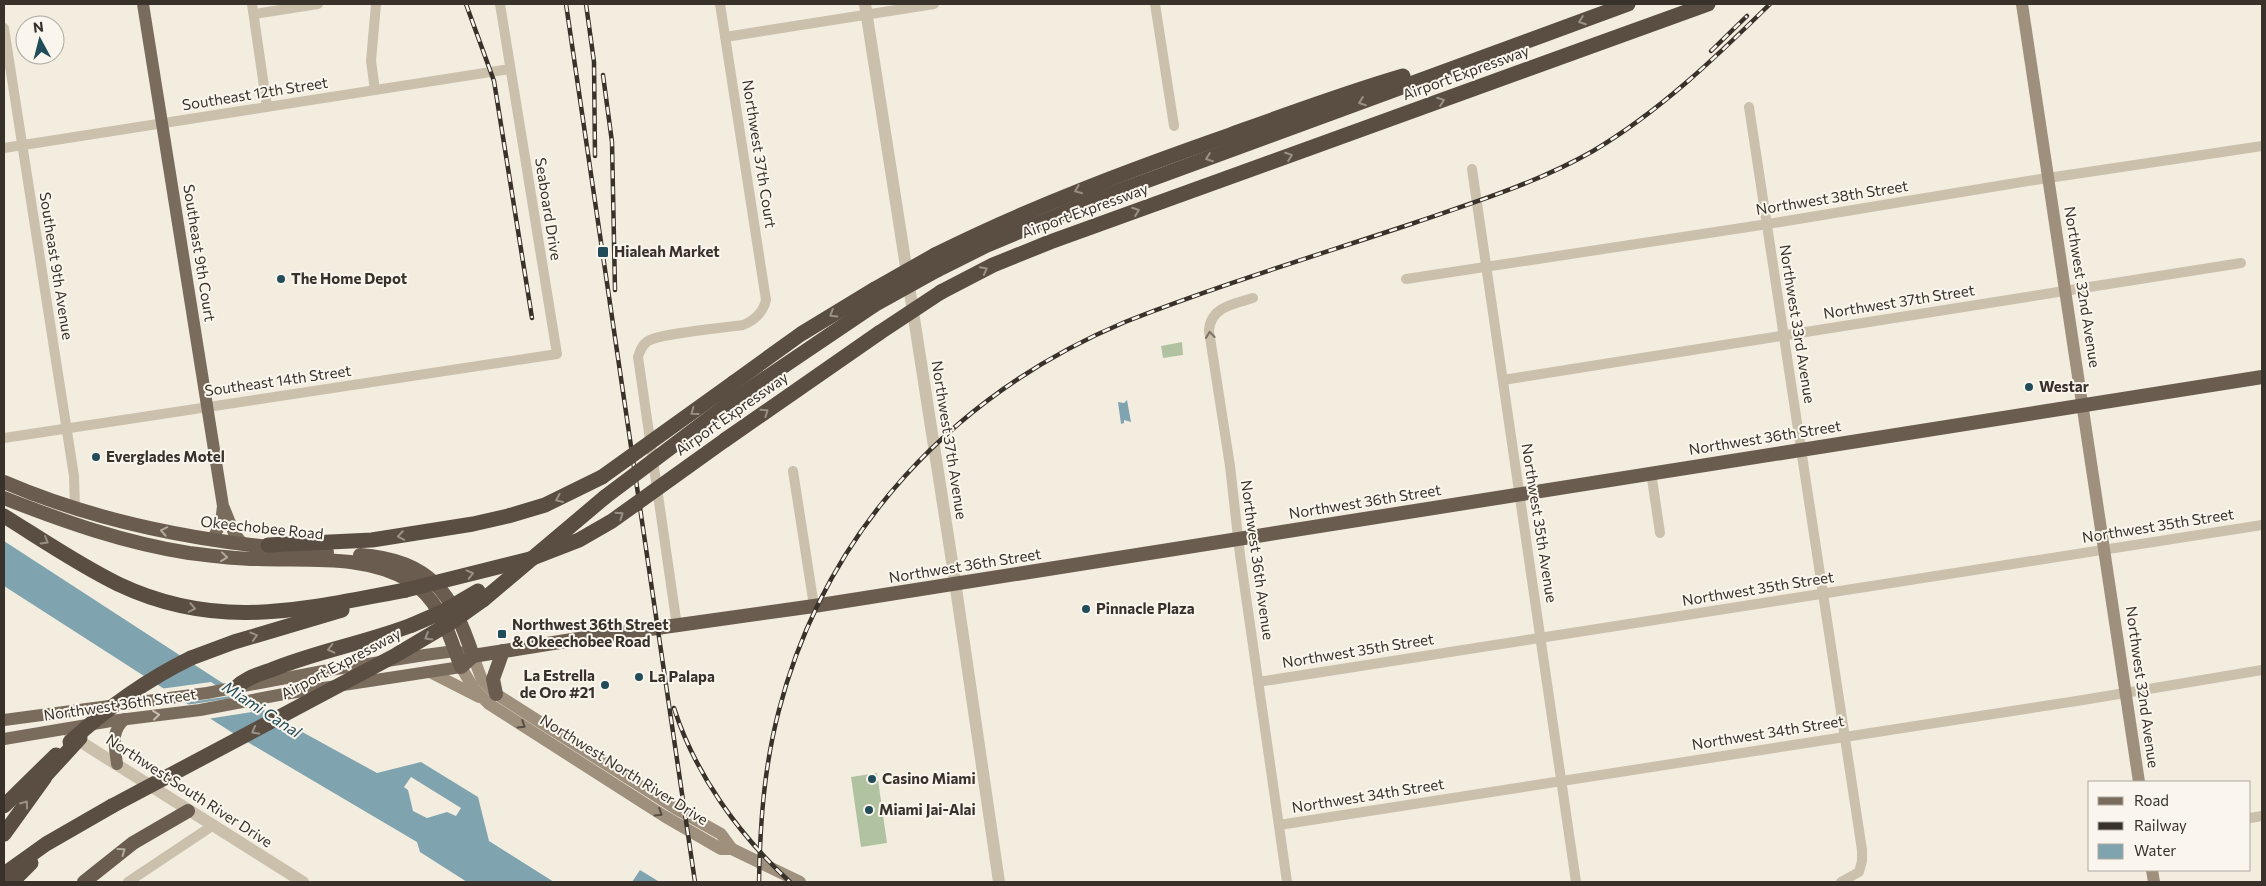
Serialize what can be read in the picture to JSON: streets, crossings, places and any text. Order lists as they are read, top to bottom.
{
  "streets": {
    "highway": ["Airport Expressway", "Northwest 36th Street", "Okeechobee Road"],
    "main road": ["Southeast 9th Court", "Northwest 32nd Avenue", "Northwest North River Drive"],
    "street": [
      "Southeast 12th Street",
      "Northwest 37th Court",
      "Northwest 38th Street",
      "Seaboard Drive",
      "Southeast 9th Avenue",
      "Northwest 37th Street",
      "Northwest 33rd Avenue",
      "Southeast 14th Street",
      "Northwest 37th Avenue",
      "Northwest 35th Avenue",
      "Northwest 35th Street",
      "Northwest 36th Avenue",
      "Northwest 34th Street",
      "Northwest South River Drive"
    ]
  },
  "crossings": [
    ["Southeast 12th Street", "Seaboard Drive"],
    ["Southeast 12th Street", "Southeast 9th Court"],
    ["Southeast 12th Street", "Southeast 9th Avenue"],
    ["Northwest 37th Court", "Northwest 36th Street"],
    ["Northwest 38th Street", "Northwest 32nd Avenue"],
    ["Northwest 38th Street", "Northwest 33rd Avenue"],
    ["Northwest 38th Street", "Northwest 35th Avenue"],
    ["Seaboard Drive", "Southeast 14th Street"],
    ["Southeast 9th Court", "Southeast 14th Street"],
    ["Southeast 9th Court", "Okeechobee Road"],
    ["Southeast 9th Avenue", "Southeast 14th Street"],
    ["Southeast 9th Avenue", "Okeechobee Road"],
    ["Northwest 32nd Avenue", "Northwest 37th Street"],
    ["Northwest 32nd Avenue", "Northwest 36th Street"],
    ["Northwest 32nd Avenue", "Northwest 35th Street"],
    ["Northwest 32nd Avenue", "Northwest 34th Street"],
    ["Northwest 37th Street", "Northwest 33rd Avenue"],
    ["Northwest 37th Street", "Northwest 35th Avenue"],
    ["Northwest 33rd Avenue", "Northwest 36th Street"],
    ["Northwest 33rd Avenue", "Northwest 35th Street"],
    ["Northwest 33rd Avenue", "Northwest 34th Street"],
    ["Northwest 36th Street", "Northwest 37th Avenue"],
    ["Northwest 36th Street", "Northwest 35th Avenue"],
    ["Northwest 36th Street", "Okeechobee Road"],
    ["Northwest 36th Street", "Northwest 36th Avenue"],
    ["Northwest 36th Street", "Northwest North River Drive"],
    ["Northwest 36th Street", "Northwest South River Drive"],
    ["Northwest 35th Avenue", "Northwest 35th Street"],
    ["Northwest 35th Avenue", "Northwest 34th Street"],
    ["Northwest 35th Street", "Northwest 36th Avenue"],
    ["Okeechobee Road", "Northwest North River Drive"],
    ["Northwest 36th Avenue", "Northwest 34th Street"]
  ],
  "one_way": ["Northwest 36th Avenue"],
  "water": ["Miami Canal"],
  "places": {
    "transit": ["Hialeah Market", "Northwest 36th Street & Okeechobee Road"],
    "other": [
      "The Home Depot",
      "Westar",
      "Everglades Motel",
      "Pinnacle Plaza",
      "La Palapa",
      "La Estrella de Oro #21",
      "Casino Miami",
      "Miami Jai-Alai"
    ]
  },
  "legend": ["Road", "Railway", "Water"],
  "north": "top"
}
